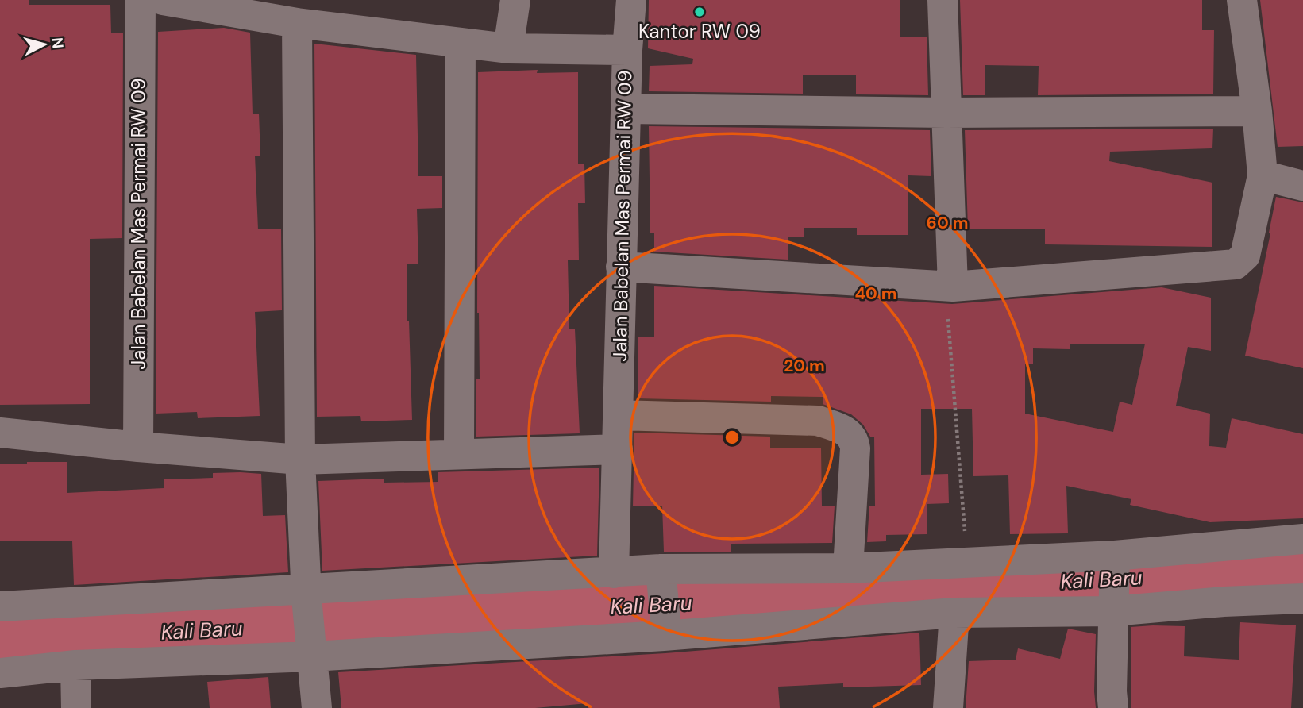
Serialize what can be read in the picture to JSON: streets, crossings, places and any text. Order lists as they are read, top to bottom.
{
  "streets": {
    "street": ["Jalan Babelan Mas Permai RW 09"]
  },
  "water": ["Kali Baru"],
  "places": ["Kantor RW 09"],
  "north": "right",
  "rings": ["60 m", "40 m", "20 m"]
}
